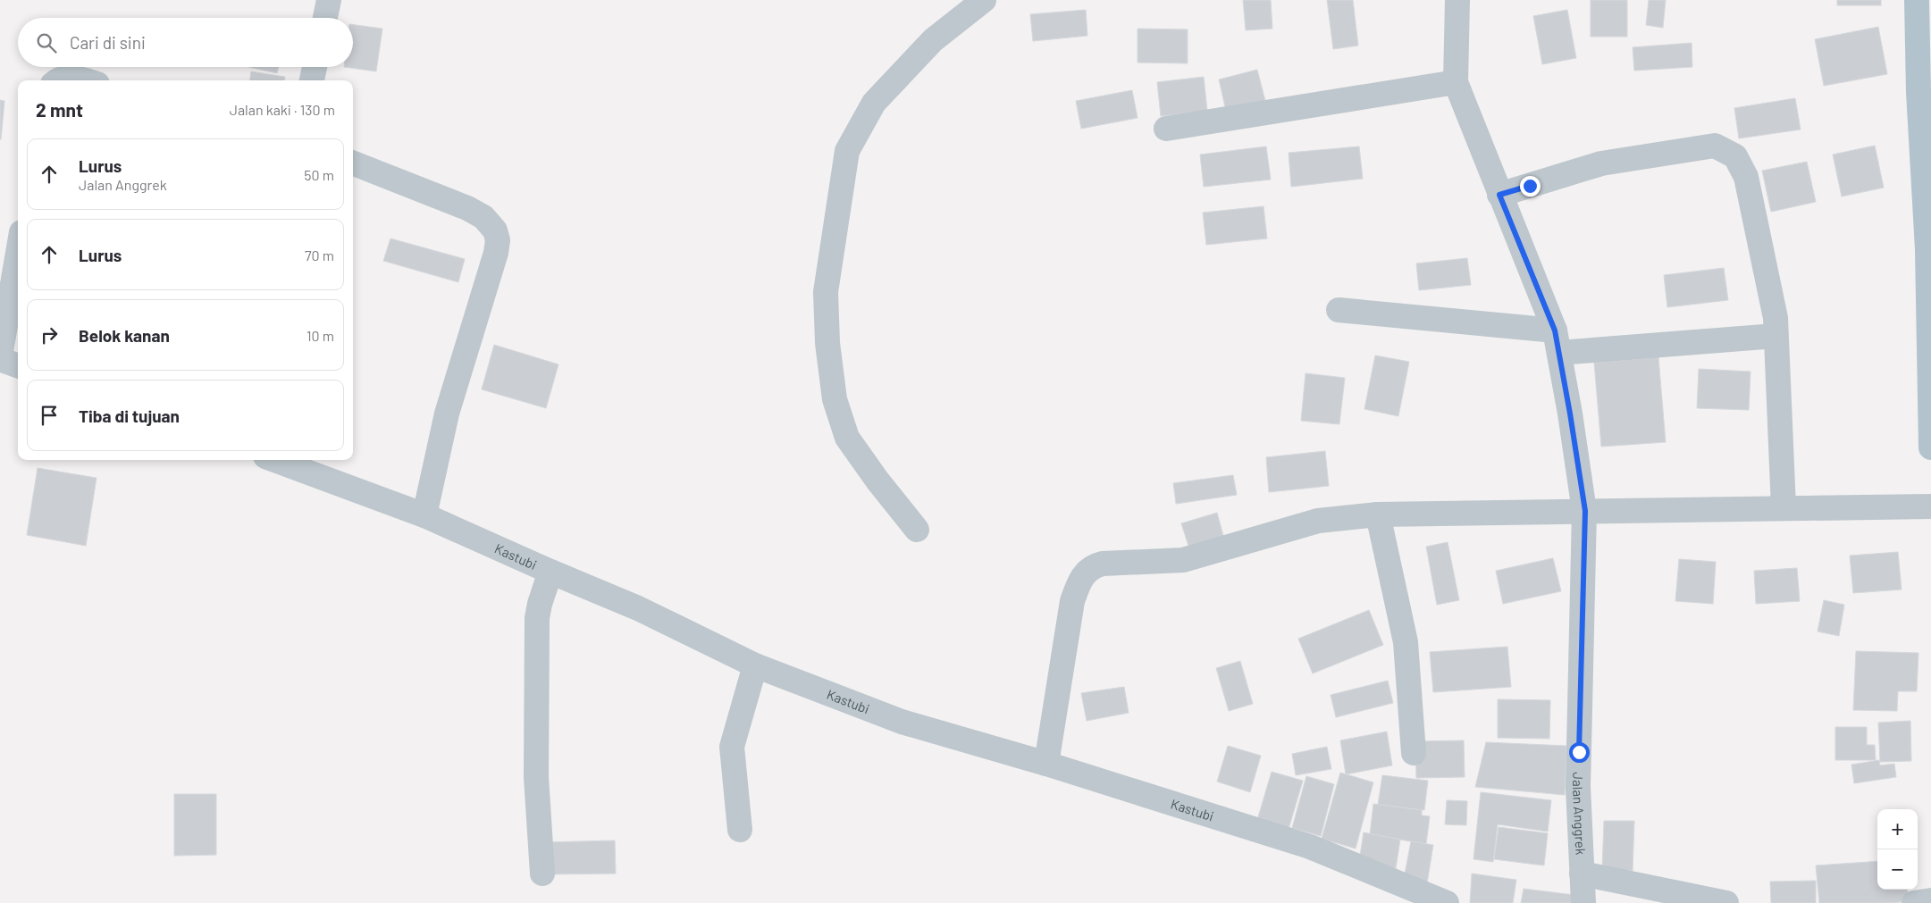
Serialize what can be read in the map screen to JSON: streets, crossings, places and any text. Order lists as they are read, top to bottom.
{
  "streets": {
    "street": ["Kastubi", "Jalan Anggrek"]
  },
  "page": {
    "search": "Cari di sini",
    "heading": ["2 mnt", "Jalan kaki · 130 m"],
    "list": [
      ["Lurus", "Jalan Anggrek", "50 m"],
      ["Lurus", "70 m"],
      ["Belok kanan", "10 m"],
      "Tiba di tujuan"
    ],
    "map_buttons": ["+", "−"]
  }
}
